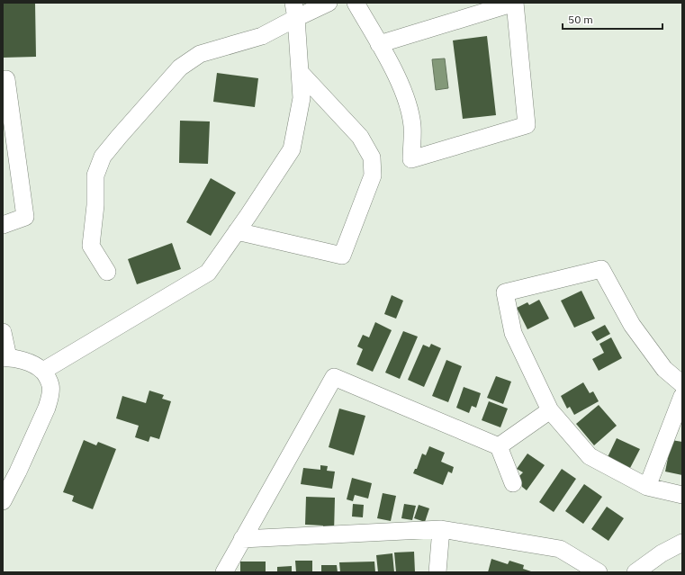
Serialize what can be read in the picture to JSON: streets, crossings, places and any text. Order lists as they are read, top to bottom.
{
  "scale_bar": "50 m"
}
